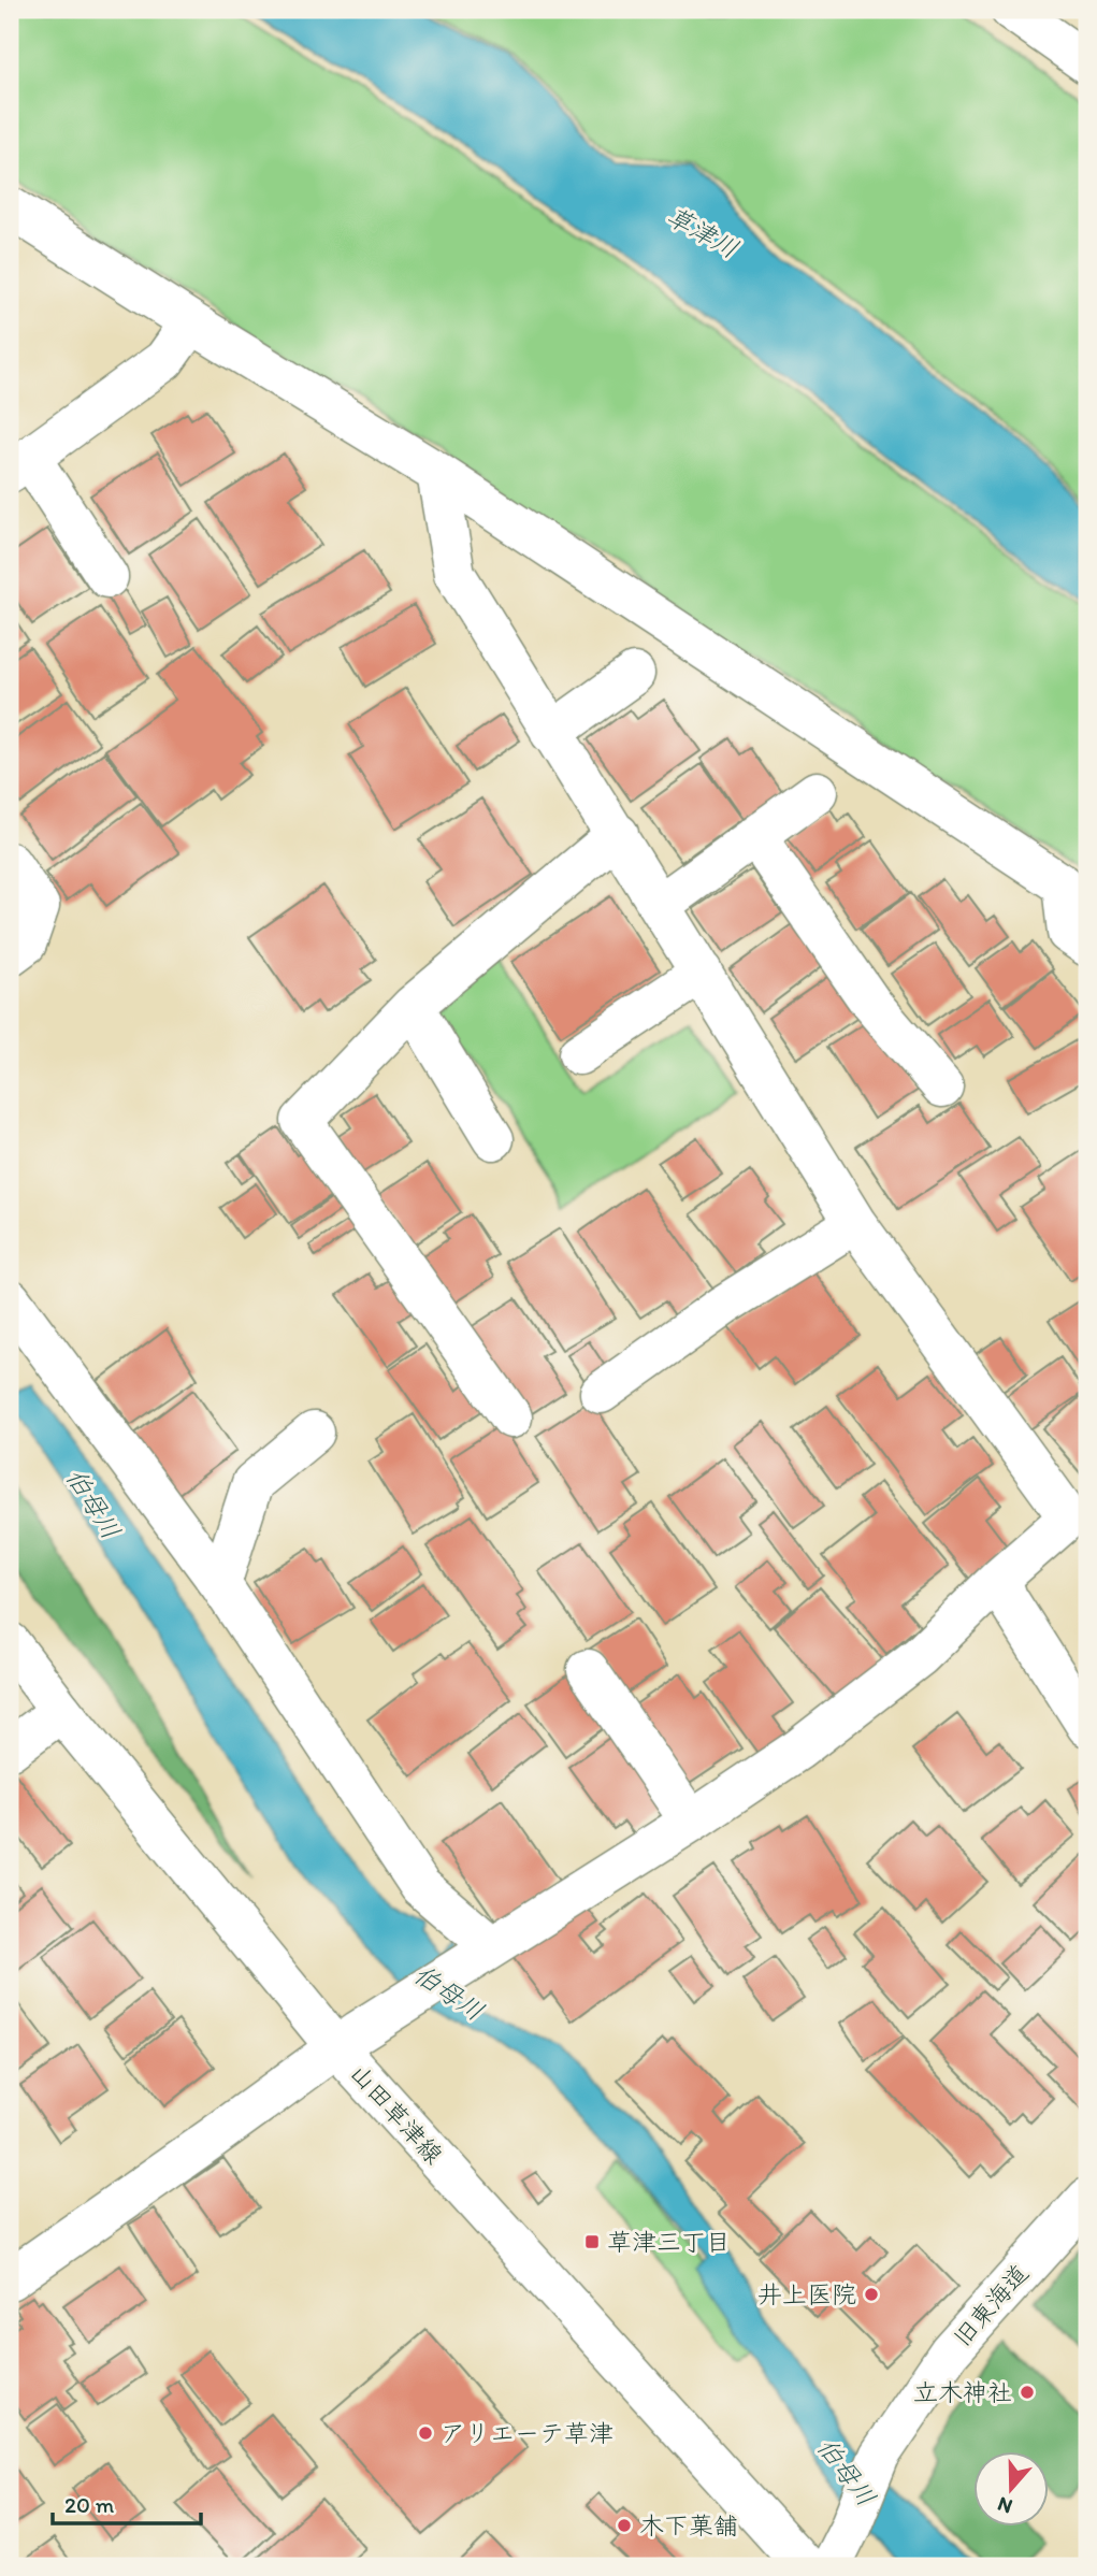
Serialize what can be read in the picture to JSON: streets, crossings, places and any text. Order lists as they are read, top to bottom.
{
  "streets": {
    "street": ["山田草津線", "旧東海道"]
  },
  "water": ["草津川", "伯母川"],
  "places": {
    "transit": ["草津三丁目"],
    "other": [
      "井上医院",
      "立木神社",
      "アリエーテ草津",
      "木下菓舗"
    ]
  },
  "scale_bar": "20 m",
  "north": "bottom"
}
